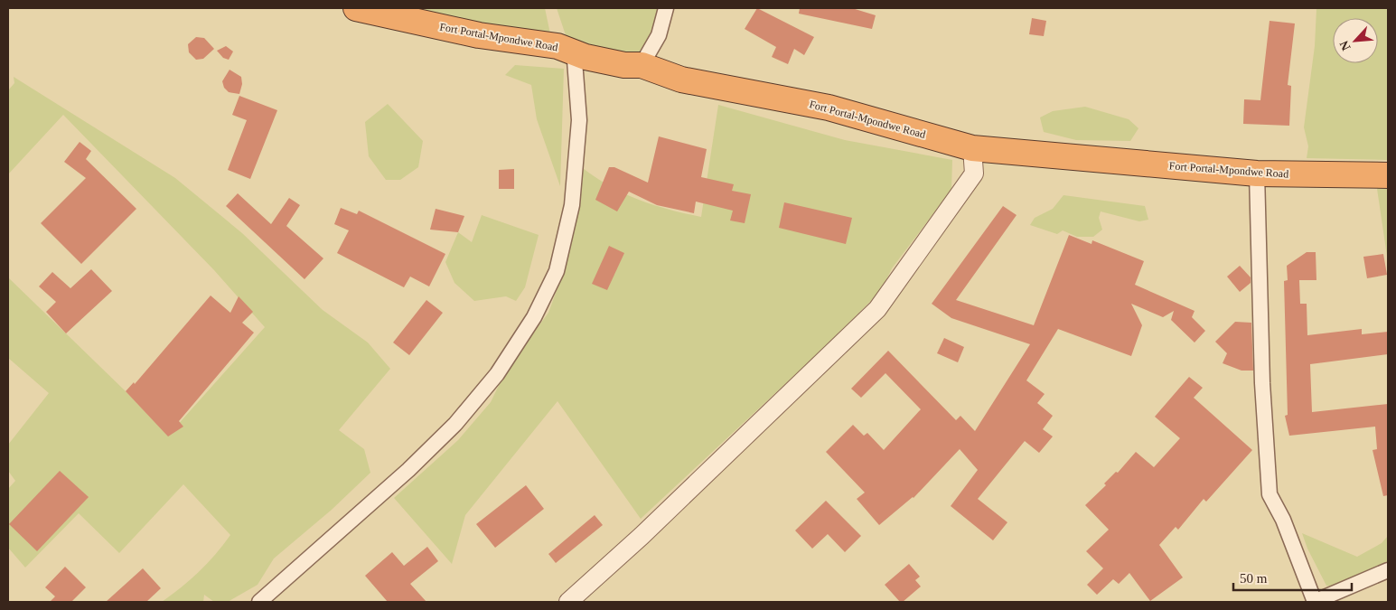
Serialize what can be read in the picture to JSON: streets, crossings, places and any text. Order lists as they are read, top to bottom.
{
  "streets": {
    "highway": ["Fort Portal-Mpondwe Road"]
  },
  "scale_bar": "50 m",
  "north": "bottom left"
}
